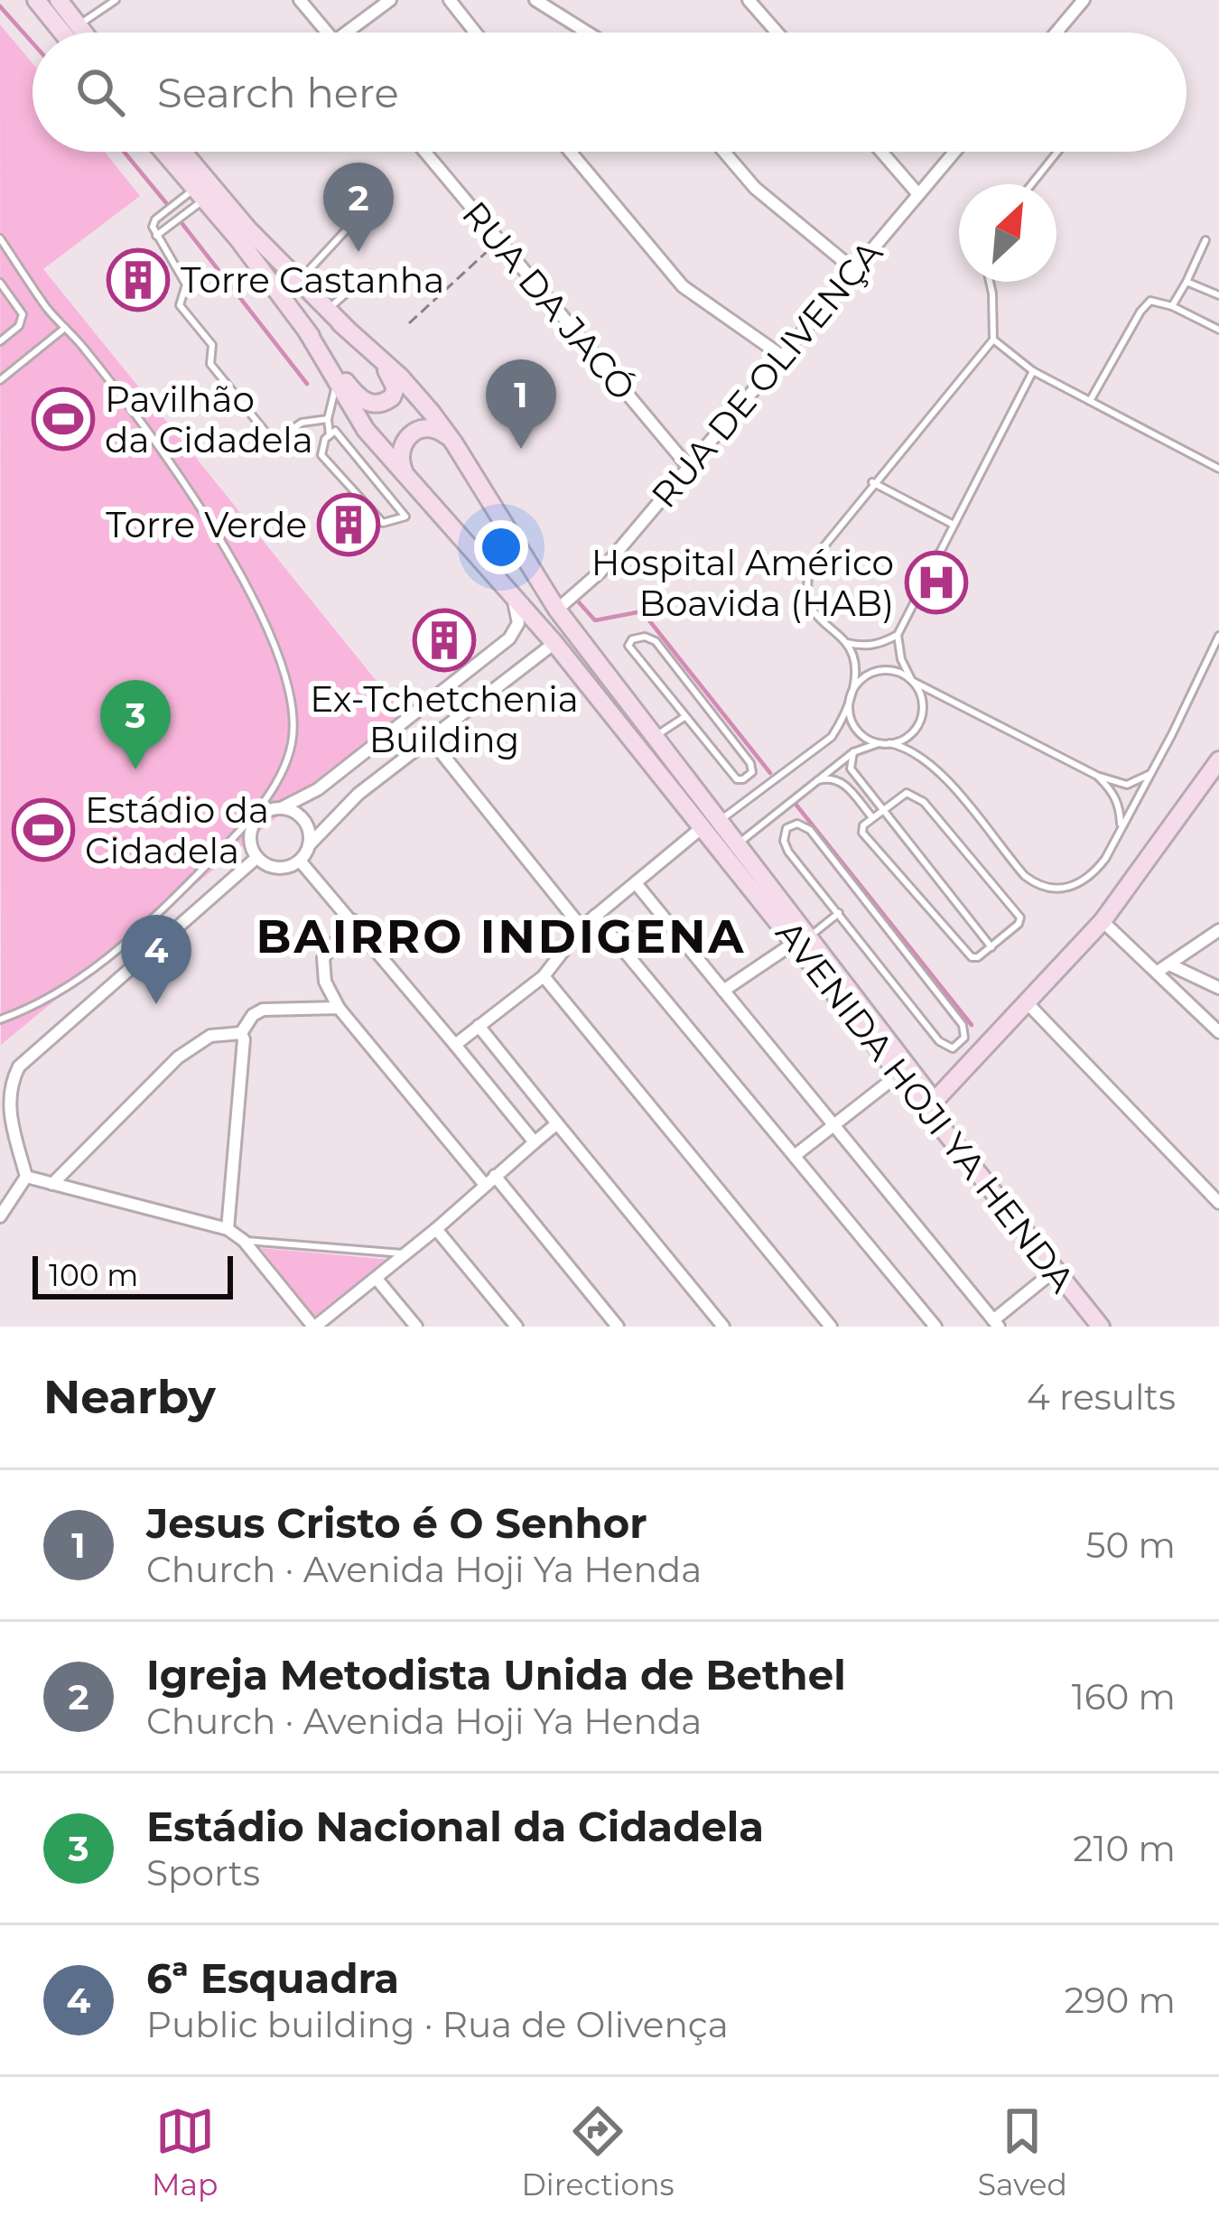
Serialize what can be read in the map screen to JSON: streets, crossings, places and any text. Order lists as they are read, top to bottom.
{
  "streets": {
    "main road": ["AVENIDA HOJI YA HENDA"],
    "street": ["RUA DA JACÓ", "RUA DE OLIVENÇA"]
  },
  "crossings": [
    ["RUA DA JACÓ", "RUA DE OLIVENÇA"],
    ["RUA DE OLIVENÇA", "AVENIDA HOJI YA HENDA"]
  ],
  "districts": ["BAIRRO INDIGENA"],
  "places": {
    "building": ["Torre Castanha", "Torre Verde", "Ex-Tchetchenia Building"],
    "sports": ["Pavilhão da Cidadela", "Estádio da Cidadela"],
    "hospital": ["Hospital Américo Boavida (HAB)"]
  },
  "scale_bar": "100 m",
  "north": "top right",
  "page": {
    "search": "Search here",
    "pins": [
      "2",
      "1",
      "3",
      "4"
    ],
    "scale": "100 m",
    "heading": ["Nearby", "4 results"],
    "list": [
      {
        "mark": "1",
        "name": "Jesus Cristo é O Senhor",
        "note": "Church · Avenida Hoji Ya Henda",
        "value": "50 m"
      },
      {
        "mark": "2",
        "name": "Igreja Metodista Unida de Bethel",
        "note": "Church · Avenida Hoji Ya Henda",
        "value": "160 m"
      },
      {
        "mark": "3",
        "name": "Estádio Nacional da Cidadela",
        "note": "Sports",
        "value": "210 m"
      },
      {
        "mark": "4",
        "name": "6ª Esquadra",
        "note": "Public building · Rua de Olivença",
        "value": "290 m"
      }
    ],
    "nav": ["Map", "Directions", "Saved"]
  }
}
